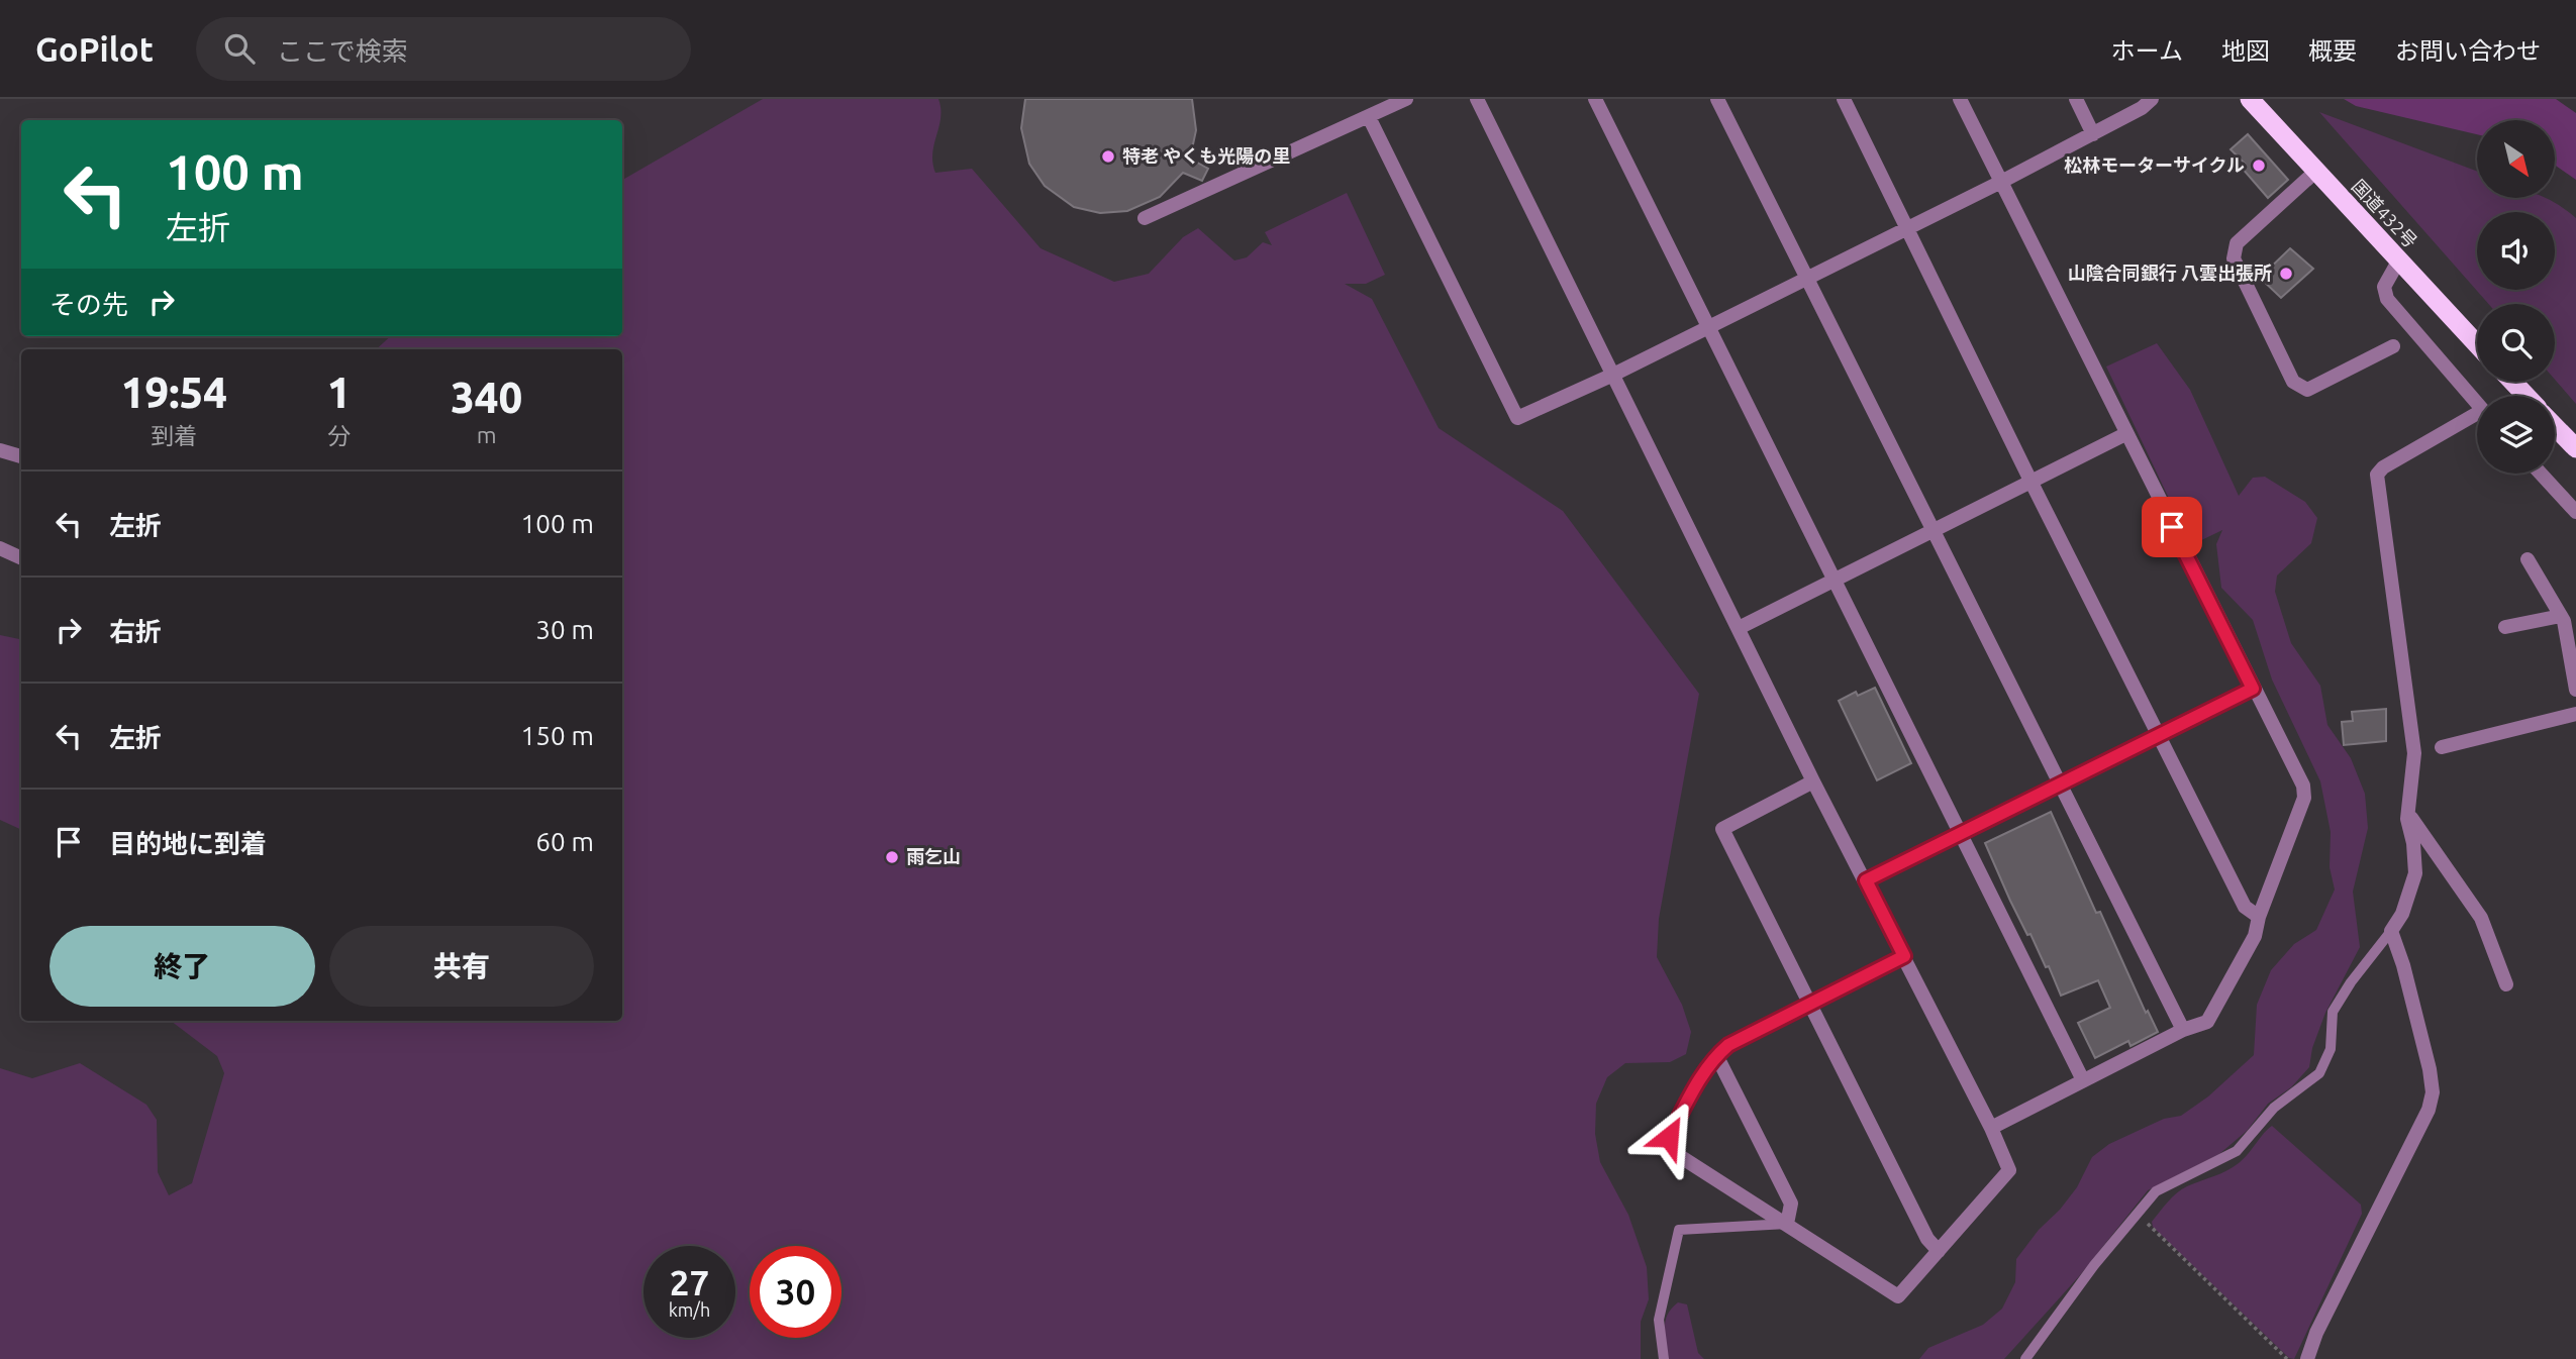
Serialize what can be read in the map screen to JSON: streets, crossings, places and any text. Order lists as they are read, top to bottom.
{
  "streets": {
    "highway": ["国道432号"]
  },
  "places": [
    "特老 やくも光陽の里",
    "松林モーターサイクル",
    "山陰合同銀行 八雲出張所",
    "雨乞山"
  ],
  "north": "bottom right",
  "page": {
    "header": "GoPilot",
    "search": "ここで検索",
    "nav": [
      "ホーム",
      "地図",
      "概要",
      "お問い合わせ"
    ],
    "turn": ["100 m", "左折"],
    "then": "その先",
    "eta": [
      "19:54",
      "到着",
      "1",
      "分",
      "340",
      "m"
    ],
    "list": [
      {
        "name": "左折",
        "value": "100 m"
      },
      {
        "name": "右折",
        "value": "30 m"
      },
      {
        "name": "左折",
        "value": "150 m"
      },
      {
        "name": "目的地に到着",
        "value": "60 m"
      }
    ],
    "buttons": ["終了", "共有"],
    "speed": "27 km/h",
    "limit": "30"
  }
}
